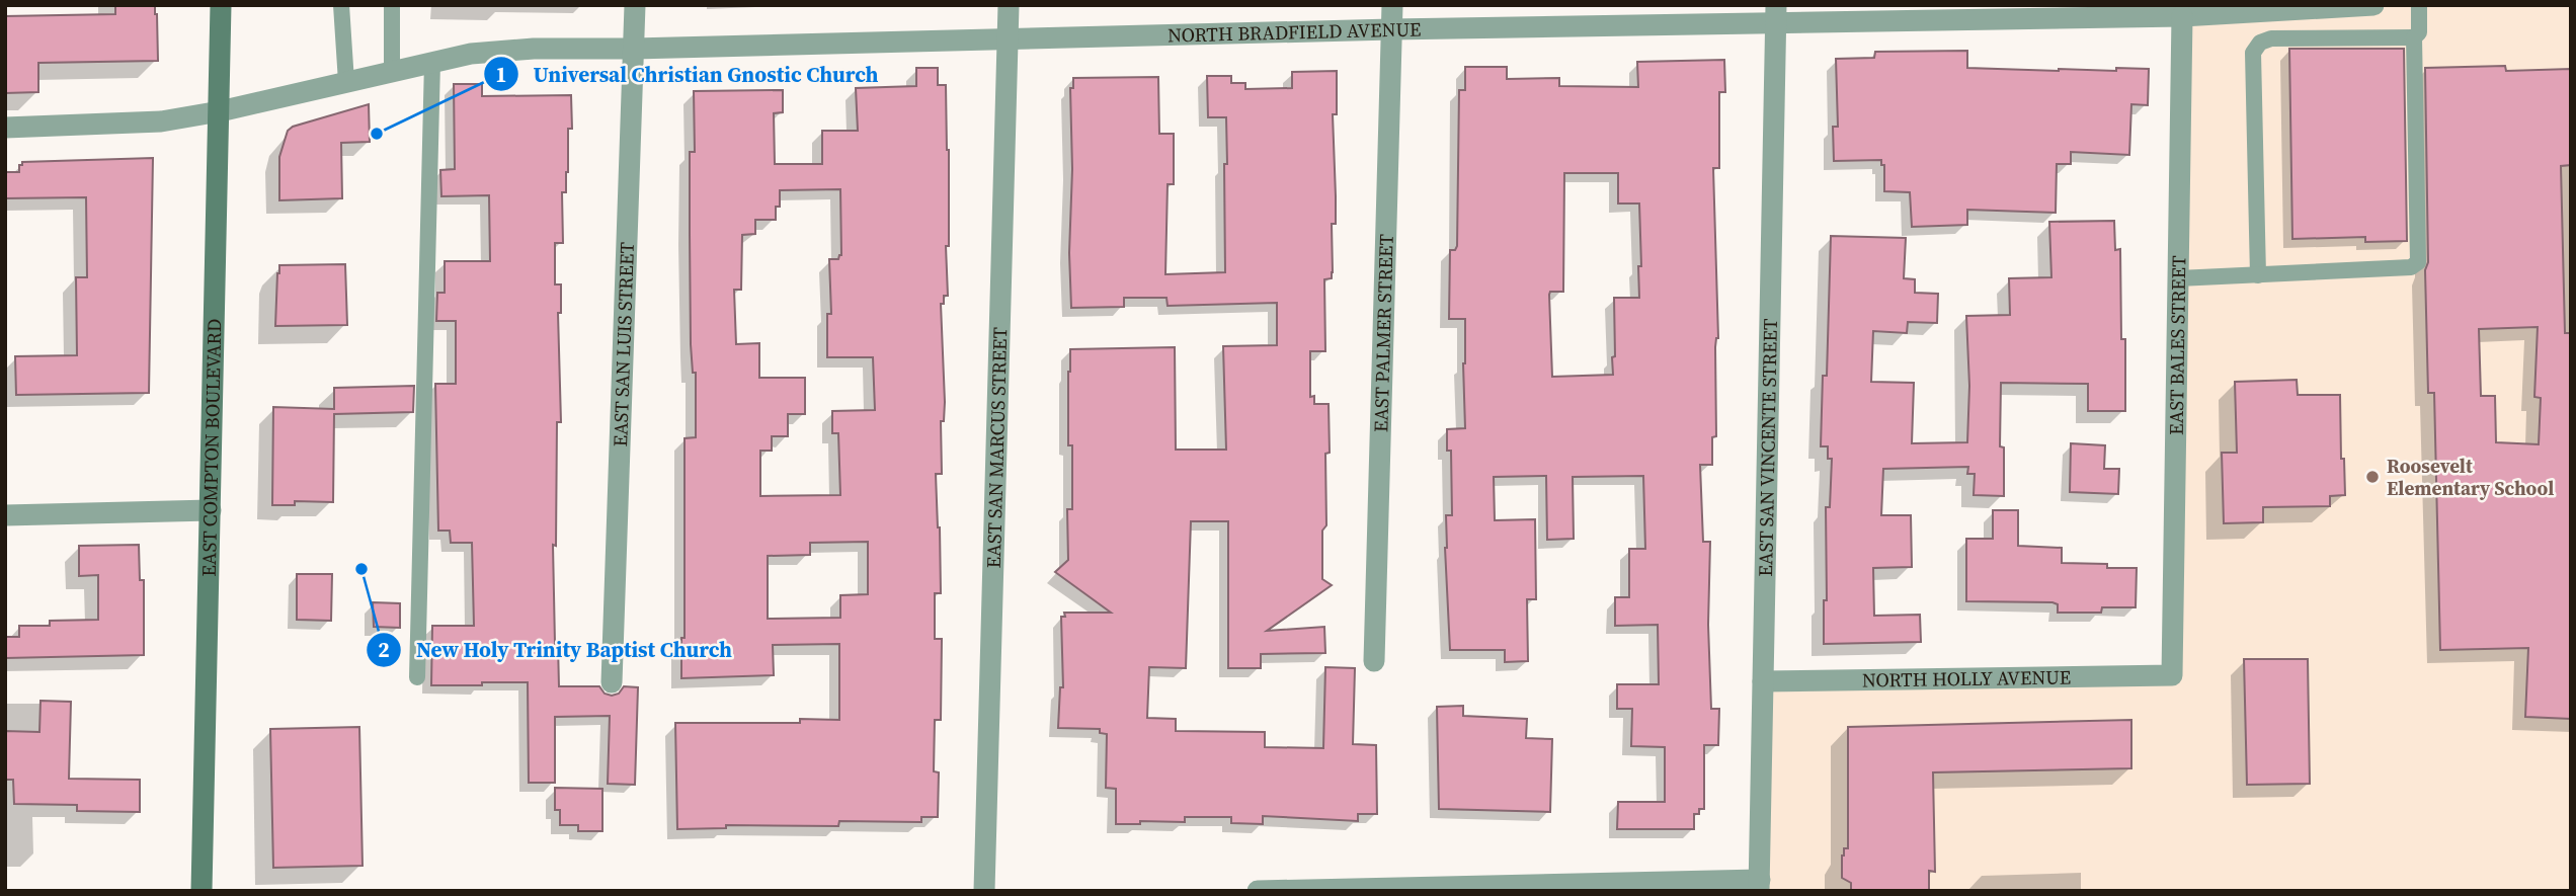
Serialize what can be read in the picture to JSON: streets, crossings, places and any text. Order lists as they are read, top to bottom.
{
  "streets": {
    "main road": ["EAST COMPTON BOULEVARD"],
    "street": [
      "NORTH BRADFIELD AVENUE",
      "EAST PALMER STREET",
      "EAST SAN LUIS STREET",
      "EAST BALES STREET",
      "EAST SAN VINCENTE STREET",
      "EAST SAN MARCUS STREET",
      "NORTH HOLLY AVENUE"
    ]
  },
  "crossings": [
    ["NORTH BRADFIELD AVENUE", "EAST PALMER STREET"],
    ["NORTH BRADFIELD AVENUE", "EAST SAN LUIS STREET"],
    ["NORTH BRADFIELD AVENUE", "EAST BALES STREET"],
    ["NORTH BRADFIELD AVENUE", "EAST SAN VINCENTE STREET"],
    ["NORTH BRADFIELD AVENUE", "EAST COMPTON BOULEVARD"],
    ["NORTH BRADFIELD AVENUE", "EAST SAN MARCUS STREET"],
    ["EAST BALES STREET", "NORTH HOLLY AVENUE"],
    ["EAST SAN VINCENTE STREET", "NORTH HOLLY AVENUE"]
  ],
  "places": ["Universal Christian Gnostic Church", "Roosevelt Elementary School", "New Holy Trinity Baptist Church"]
}
